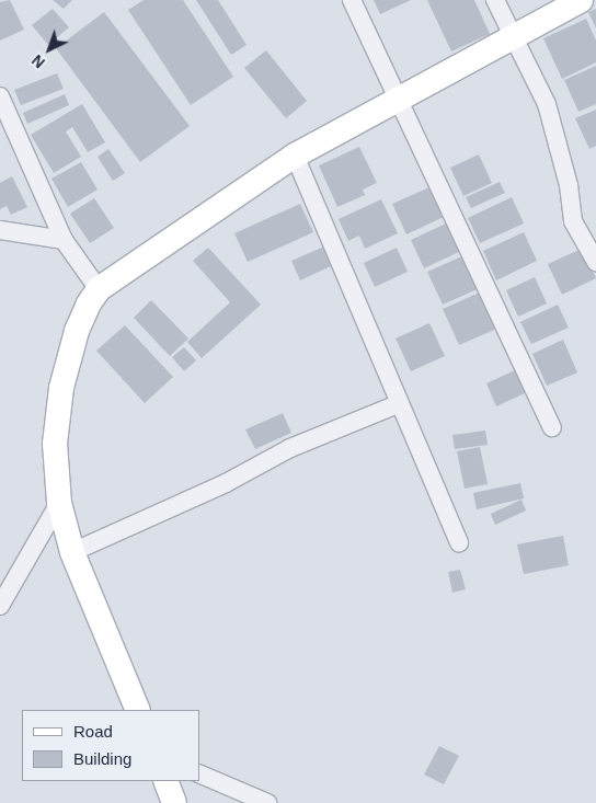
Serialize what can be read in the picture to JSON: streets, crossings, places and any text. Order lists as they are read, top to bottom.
{
  "legend": ["Road", "Building"],
  "north": "bottom left"
}
